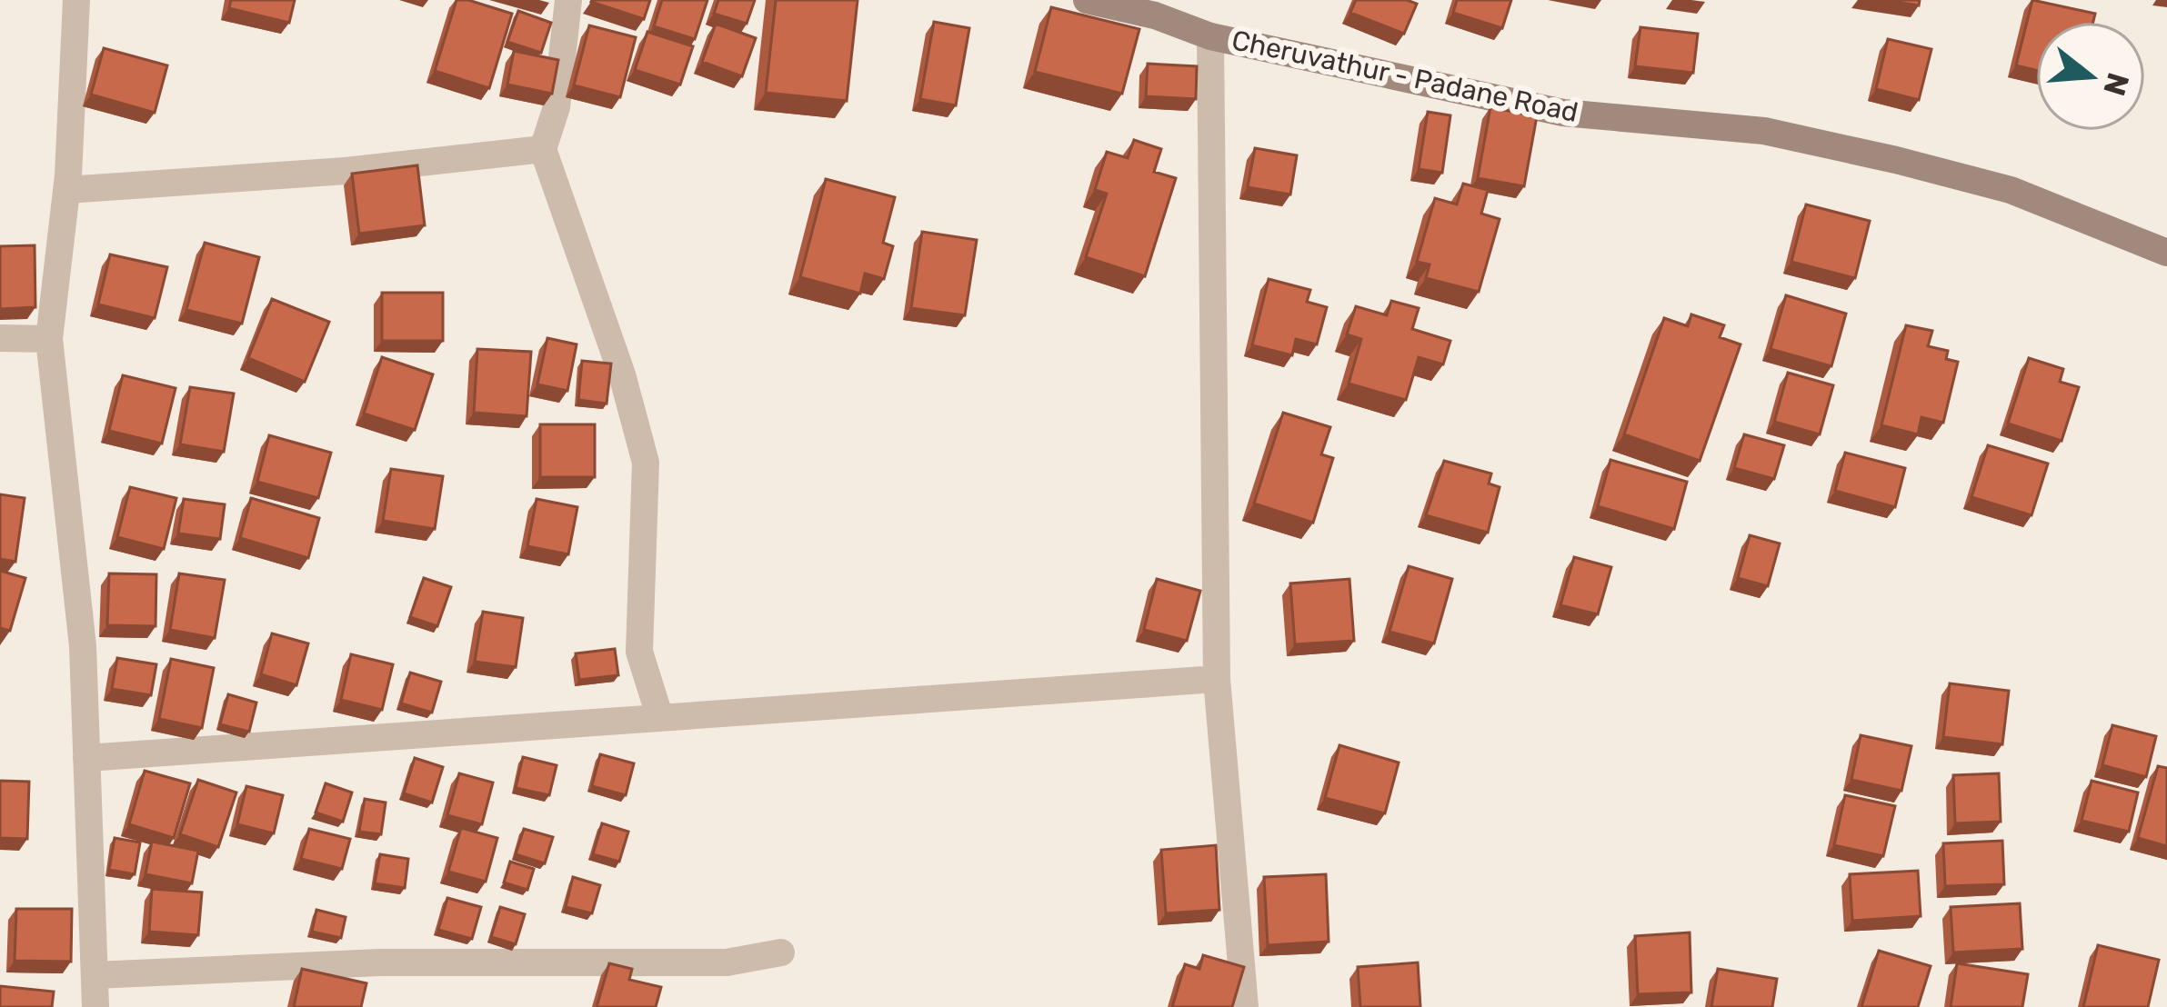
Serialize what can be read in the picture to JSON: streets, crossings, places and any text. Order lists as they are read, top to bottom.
{
  "streets": {
    "main road": ["Cheruvathur - Padane Road"]
  },
  "north": "right"
}
